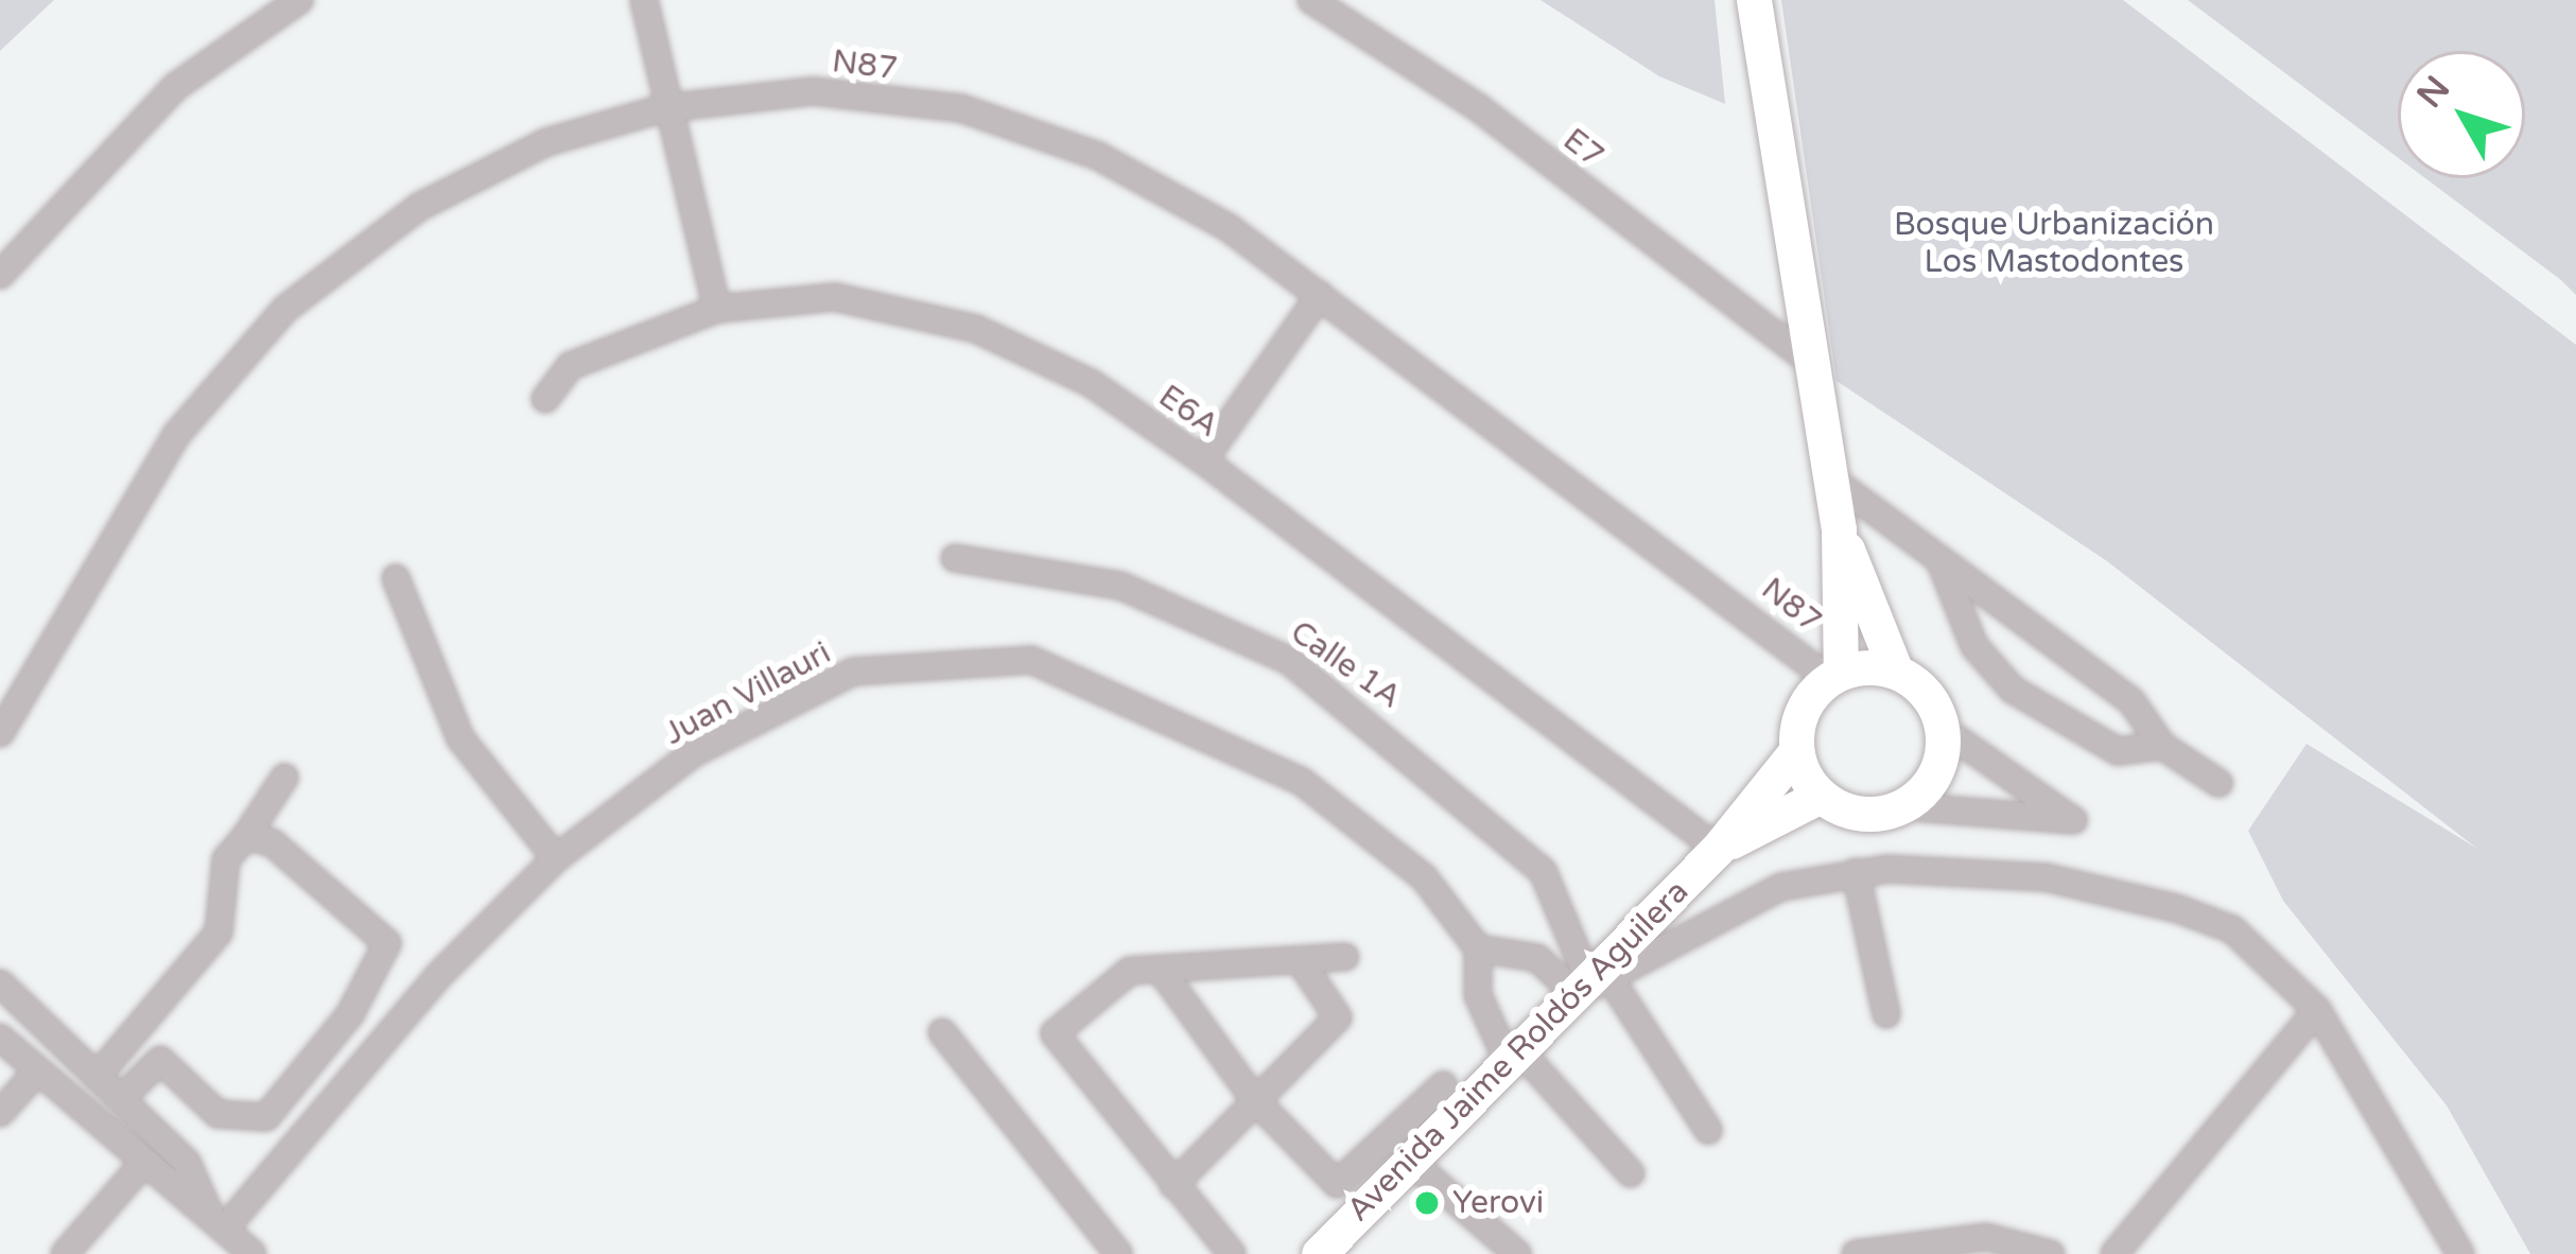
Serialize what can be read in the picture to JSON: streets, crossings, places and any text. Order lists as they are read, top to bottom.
{
  "streets": {
    "street": [
      "N87",
      "E7",
      "E6A",
      "Calle 1A",
      "Juan Villauri",
      "Avenida Jaime Roldós Aguilera"
    ]
  },
  "crossings": [
    ["N87", "Avenida Jaime Roldós Aguilera"],
    ["E6A", "Avenida Jaime Roldós Aguilera"],
    ["Calle 1A", "Avenida Jaime Roldós Aguilera"]
  ],
  "parks": ["Bosque Urbanización Los Mastodontes"],
  "places": ["Yerovi"],
  "north": "top left"
}
